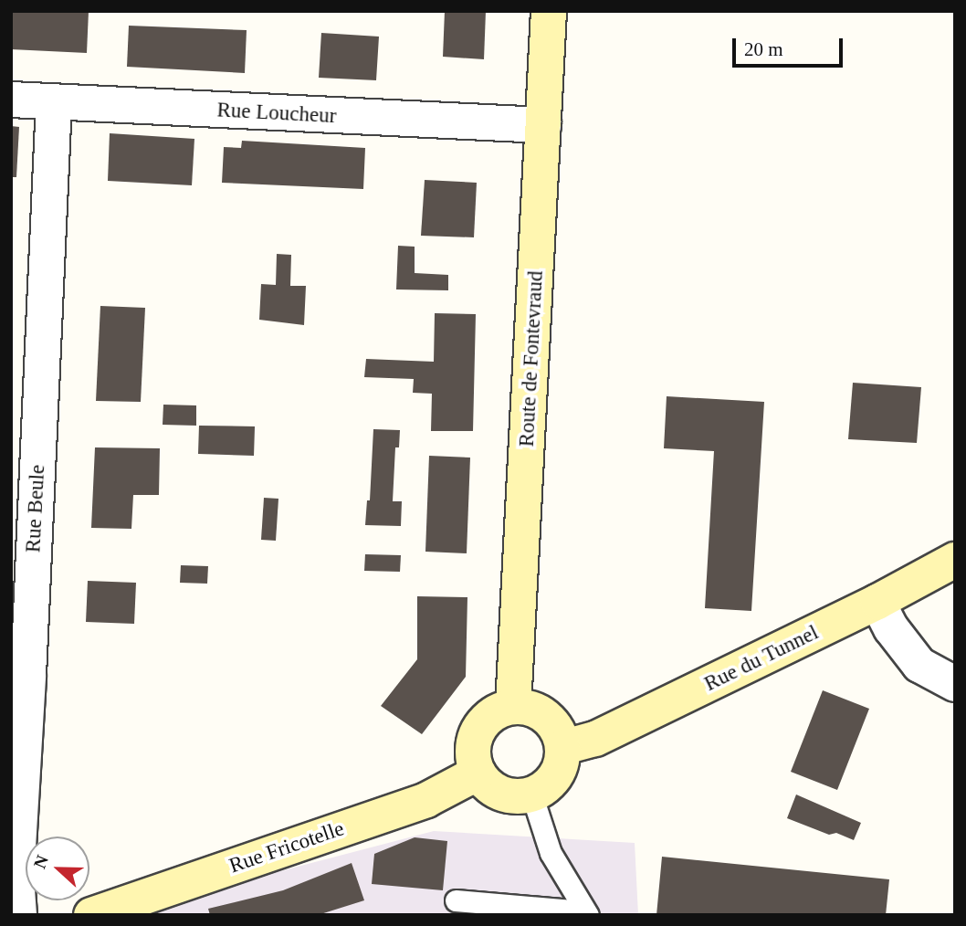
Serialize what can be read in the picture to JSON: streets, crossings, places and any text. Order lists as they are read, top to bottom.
{
  "streets": {
    "street": [
      "Rue Loucheur",
      "Route de Fontevraud",
      "Rue Beule",
      "Rue du Tunnel",
      "Rue Fricotelle"
    ]
  },
  "crossings": [
    ["Rue Loucheur", "Route de Fontevraud"],
    ["Rue Loucheur", "Rue Beule"],
    ["Route de Fontevraud", "Rue du Tunnel"],
    ["Route de Fontevraud", "Rue Fricotelle"],
    ["Rue du Tunnel", "Rue Fricotelle"]
  ],
  "scale_bar": "20 m",
  "north": "left"
}
